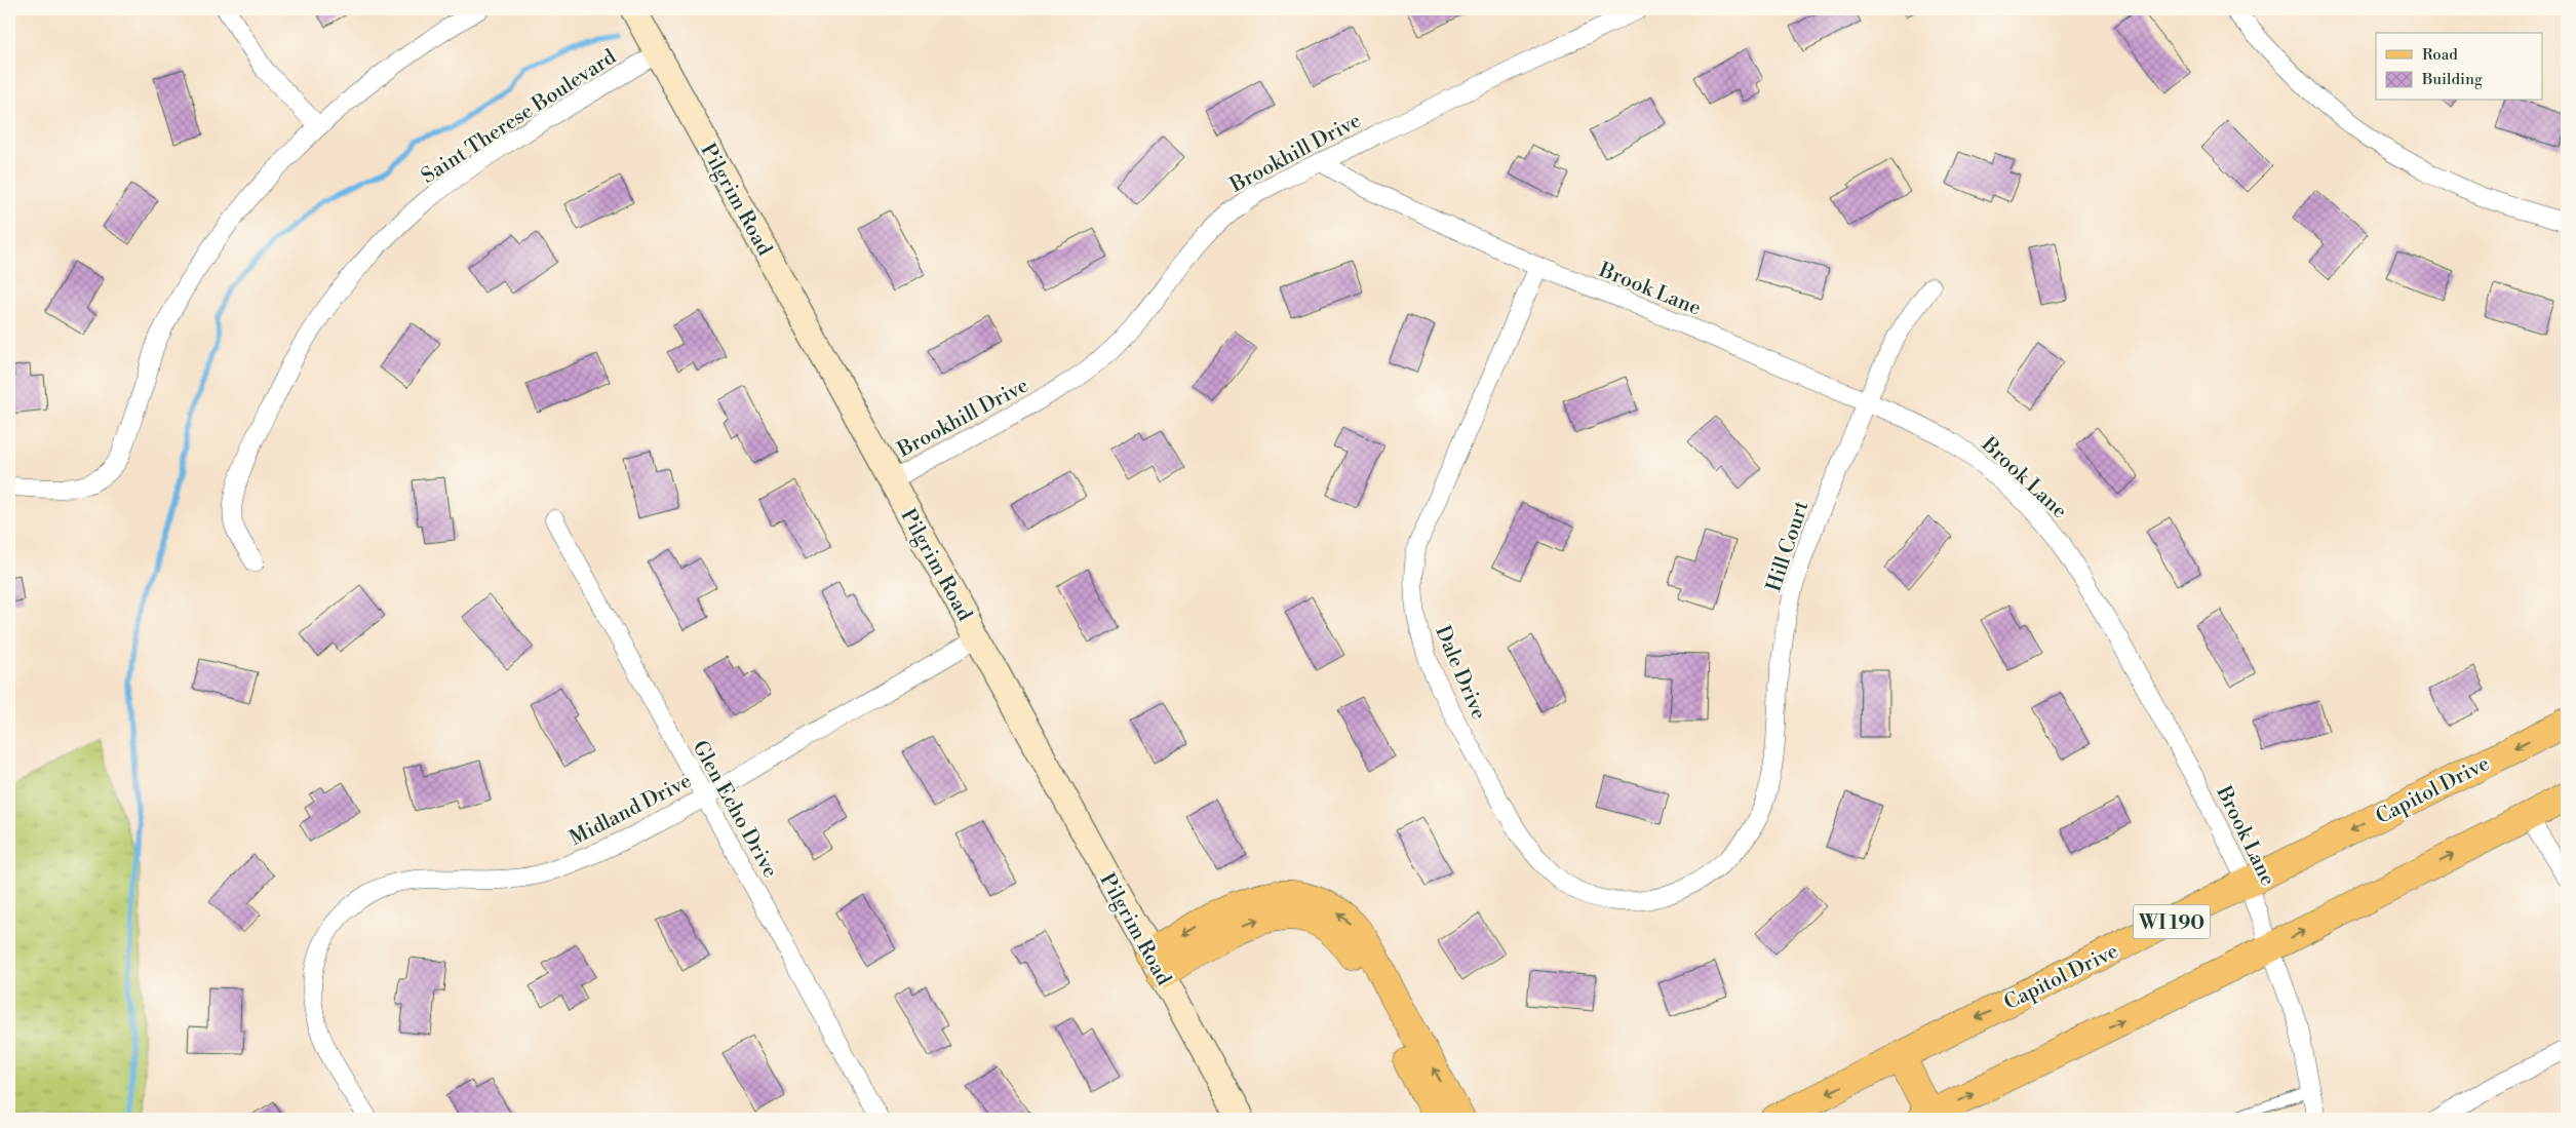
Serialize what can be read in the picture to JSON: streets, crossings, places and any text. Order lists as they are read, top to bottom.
{
  "streets": {
    "main road": ["Pilgrim Road", "Capitol Drive", "WI 190"],
    "street": [
      "Saint Therese Boulevard",
      "Brookhill Drive",
      "Brook Lane",
      "Hill Court",
      "Dale Drive",
      "Midland Drive",
      "Glen Echo Drive"
    ]
  },
  "crossings": [
    ["Saint Therese Boulevard", "Pilgrim Road"],
    ["Brookhill Drive", "Pilgrim Road"],
    ["Brookhill Drive", "Brook Lane"],
    ["Pilgrim Road", "Midland Drive"],
    ["Brook Lane", "Hill Court"],
    ["Brook Lane", "Dale Drive"],
    ["Brook Lane", "Capitol Drive"],
    ["Hill Court", "Dale Drive"],
    ["Midland Drive", "Glen Echo Drive"]
  ],
  "legend": ["Road", "Building"]
}
